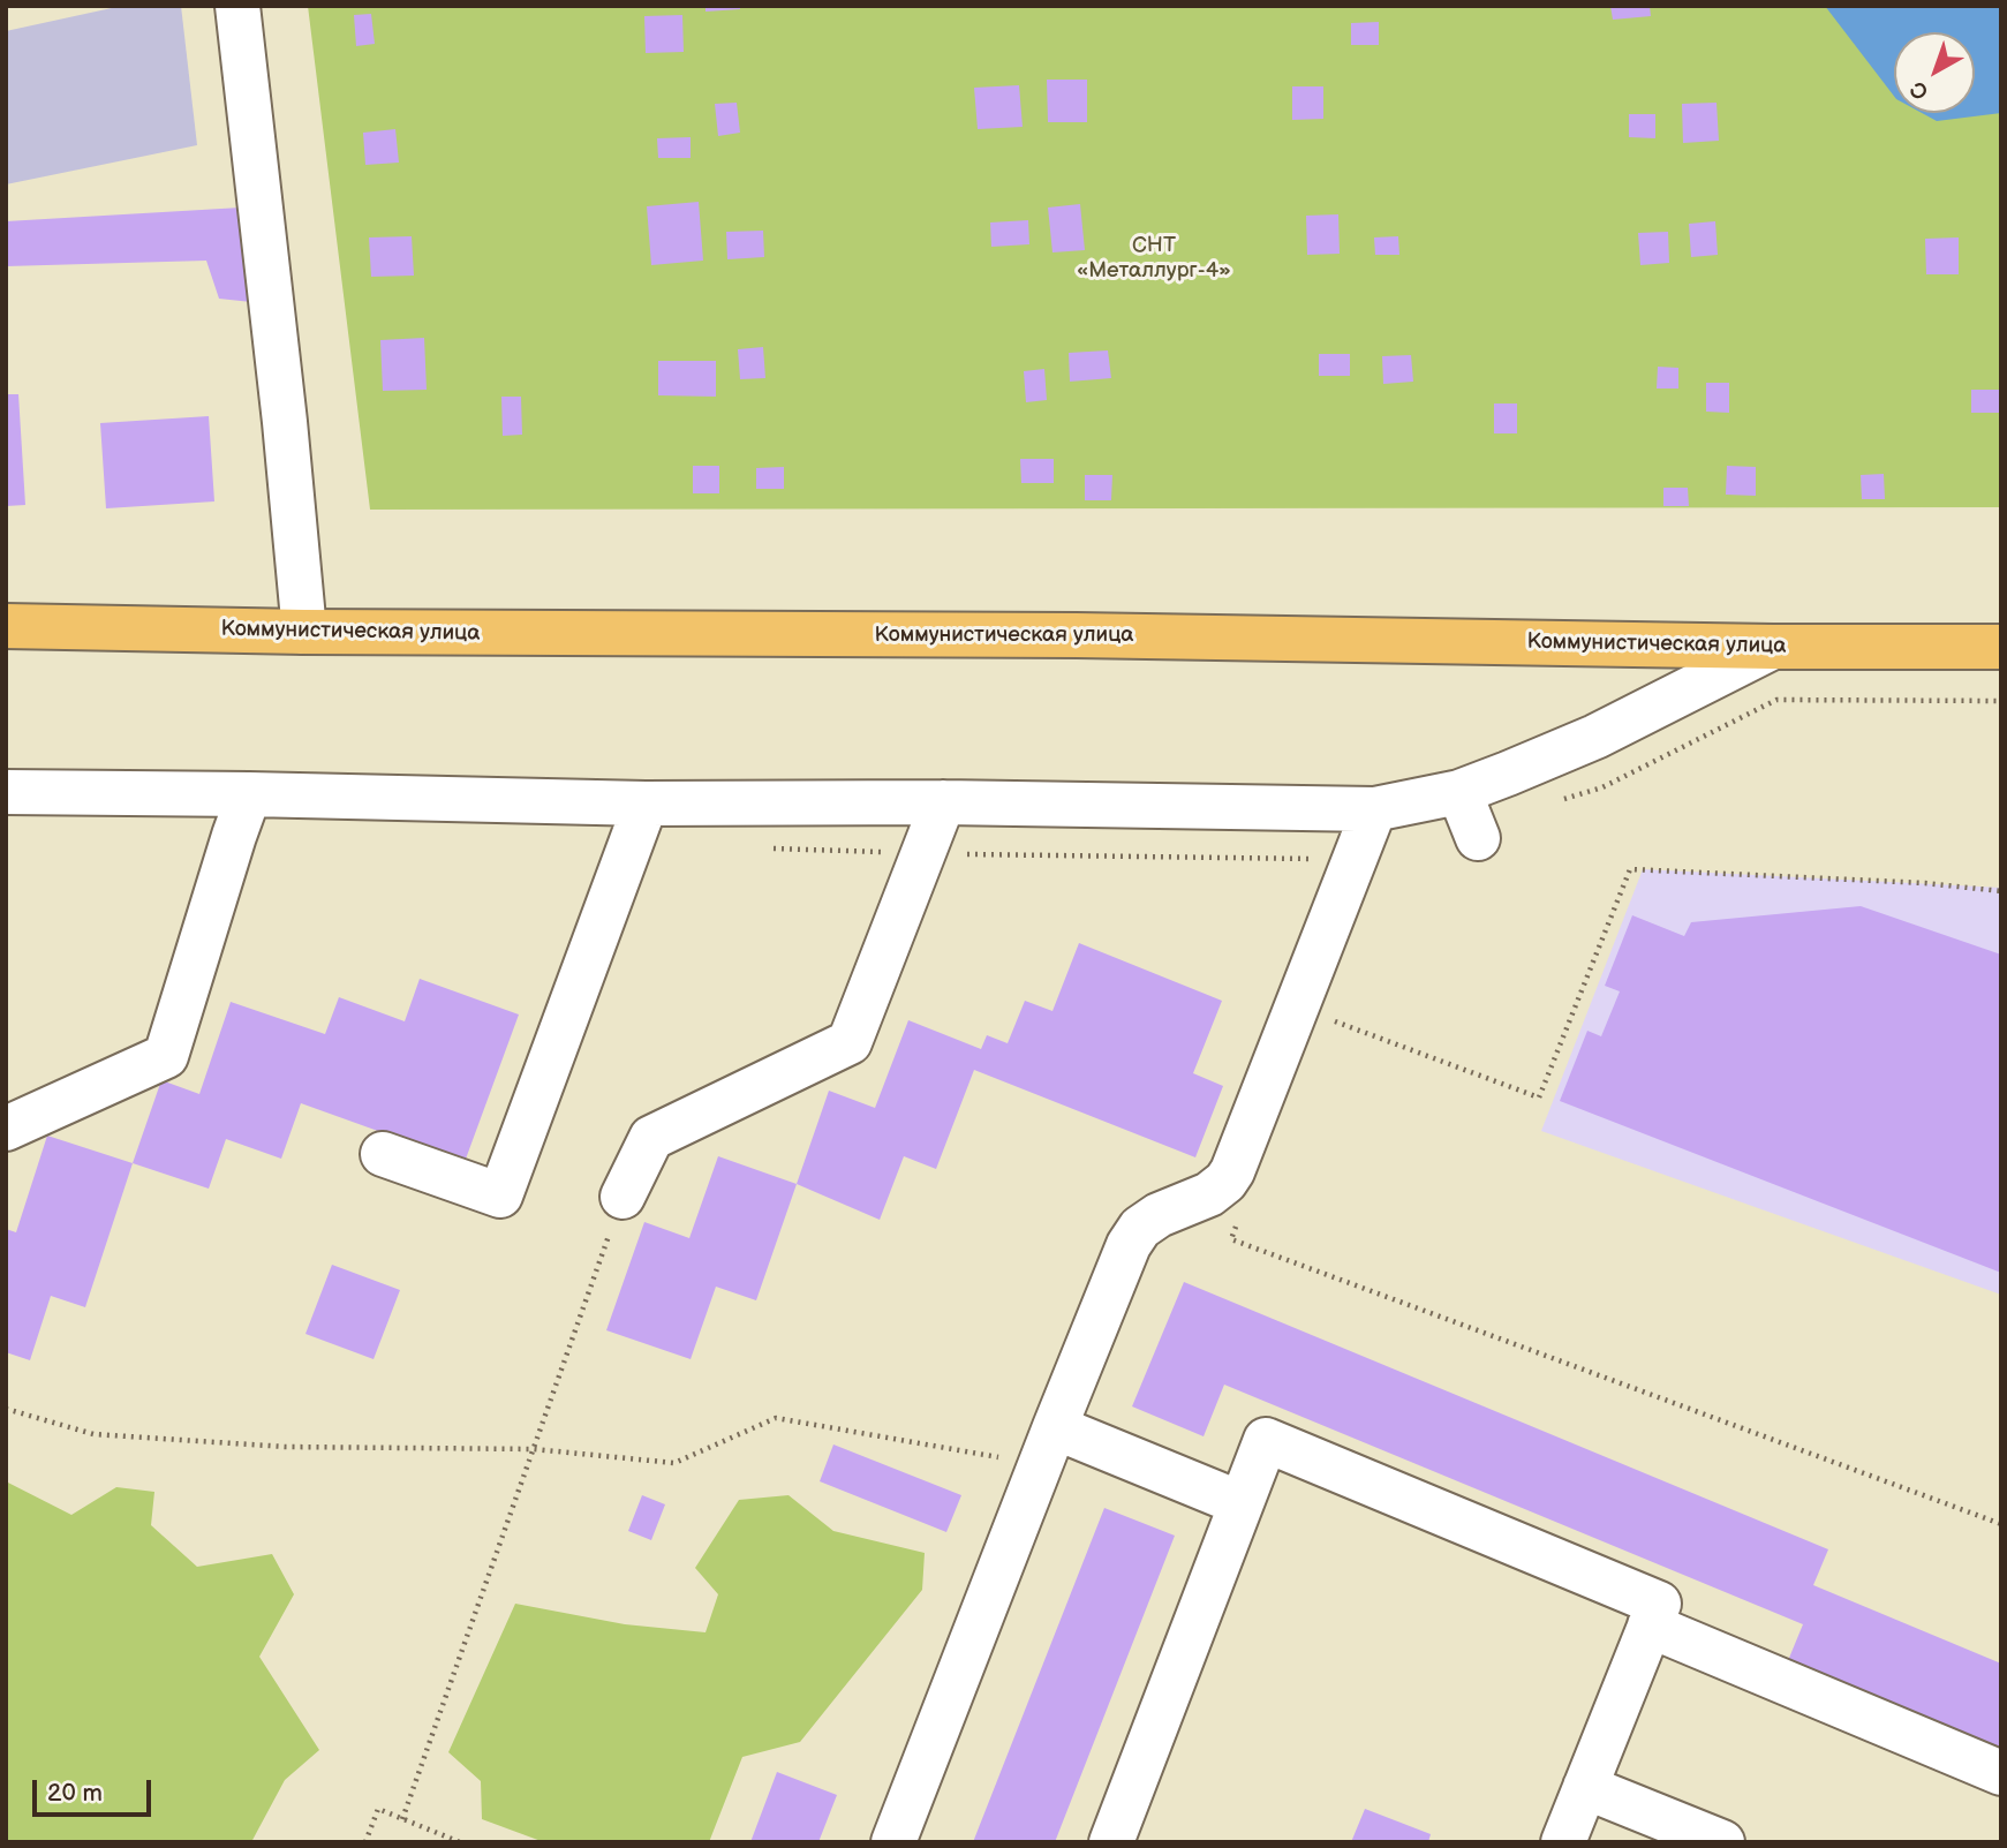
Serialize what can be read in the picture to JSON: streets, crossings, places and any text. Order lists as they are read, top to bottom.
{
  "streets": {
    "main road": ["Коммунистическая улица"]
  },
  "parks": ["СНТ «Металлург-4»"],
  "scale_bar": "20 m",
  "north": "bottom left"
}
